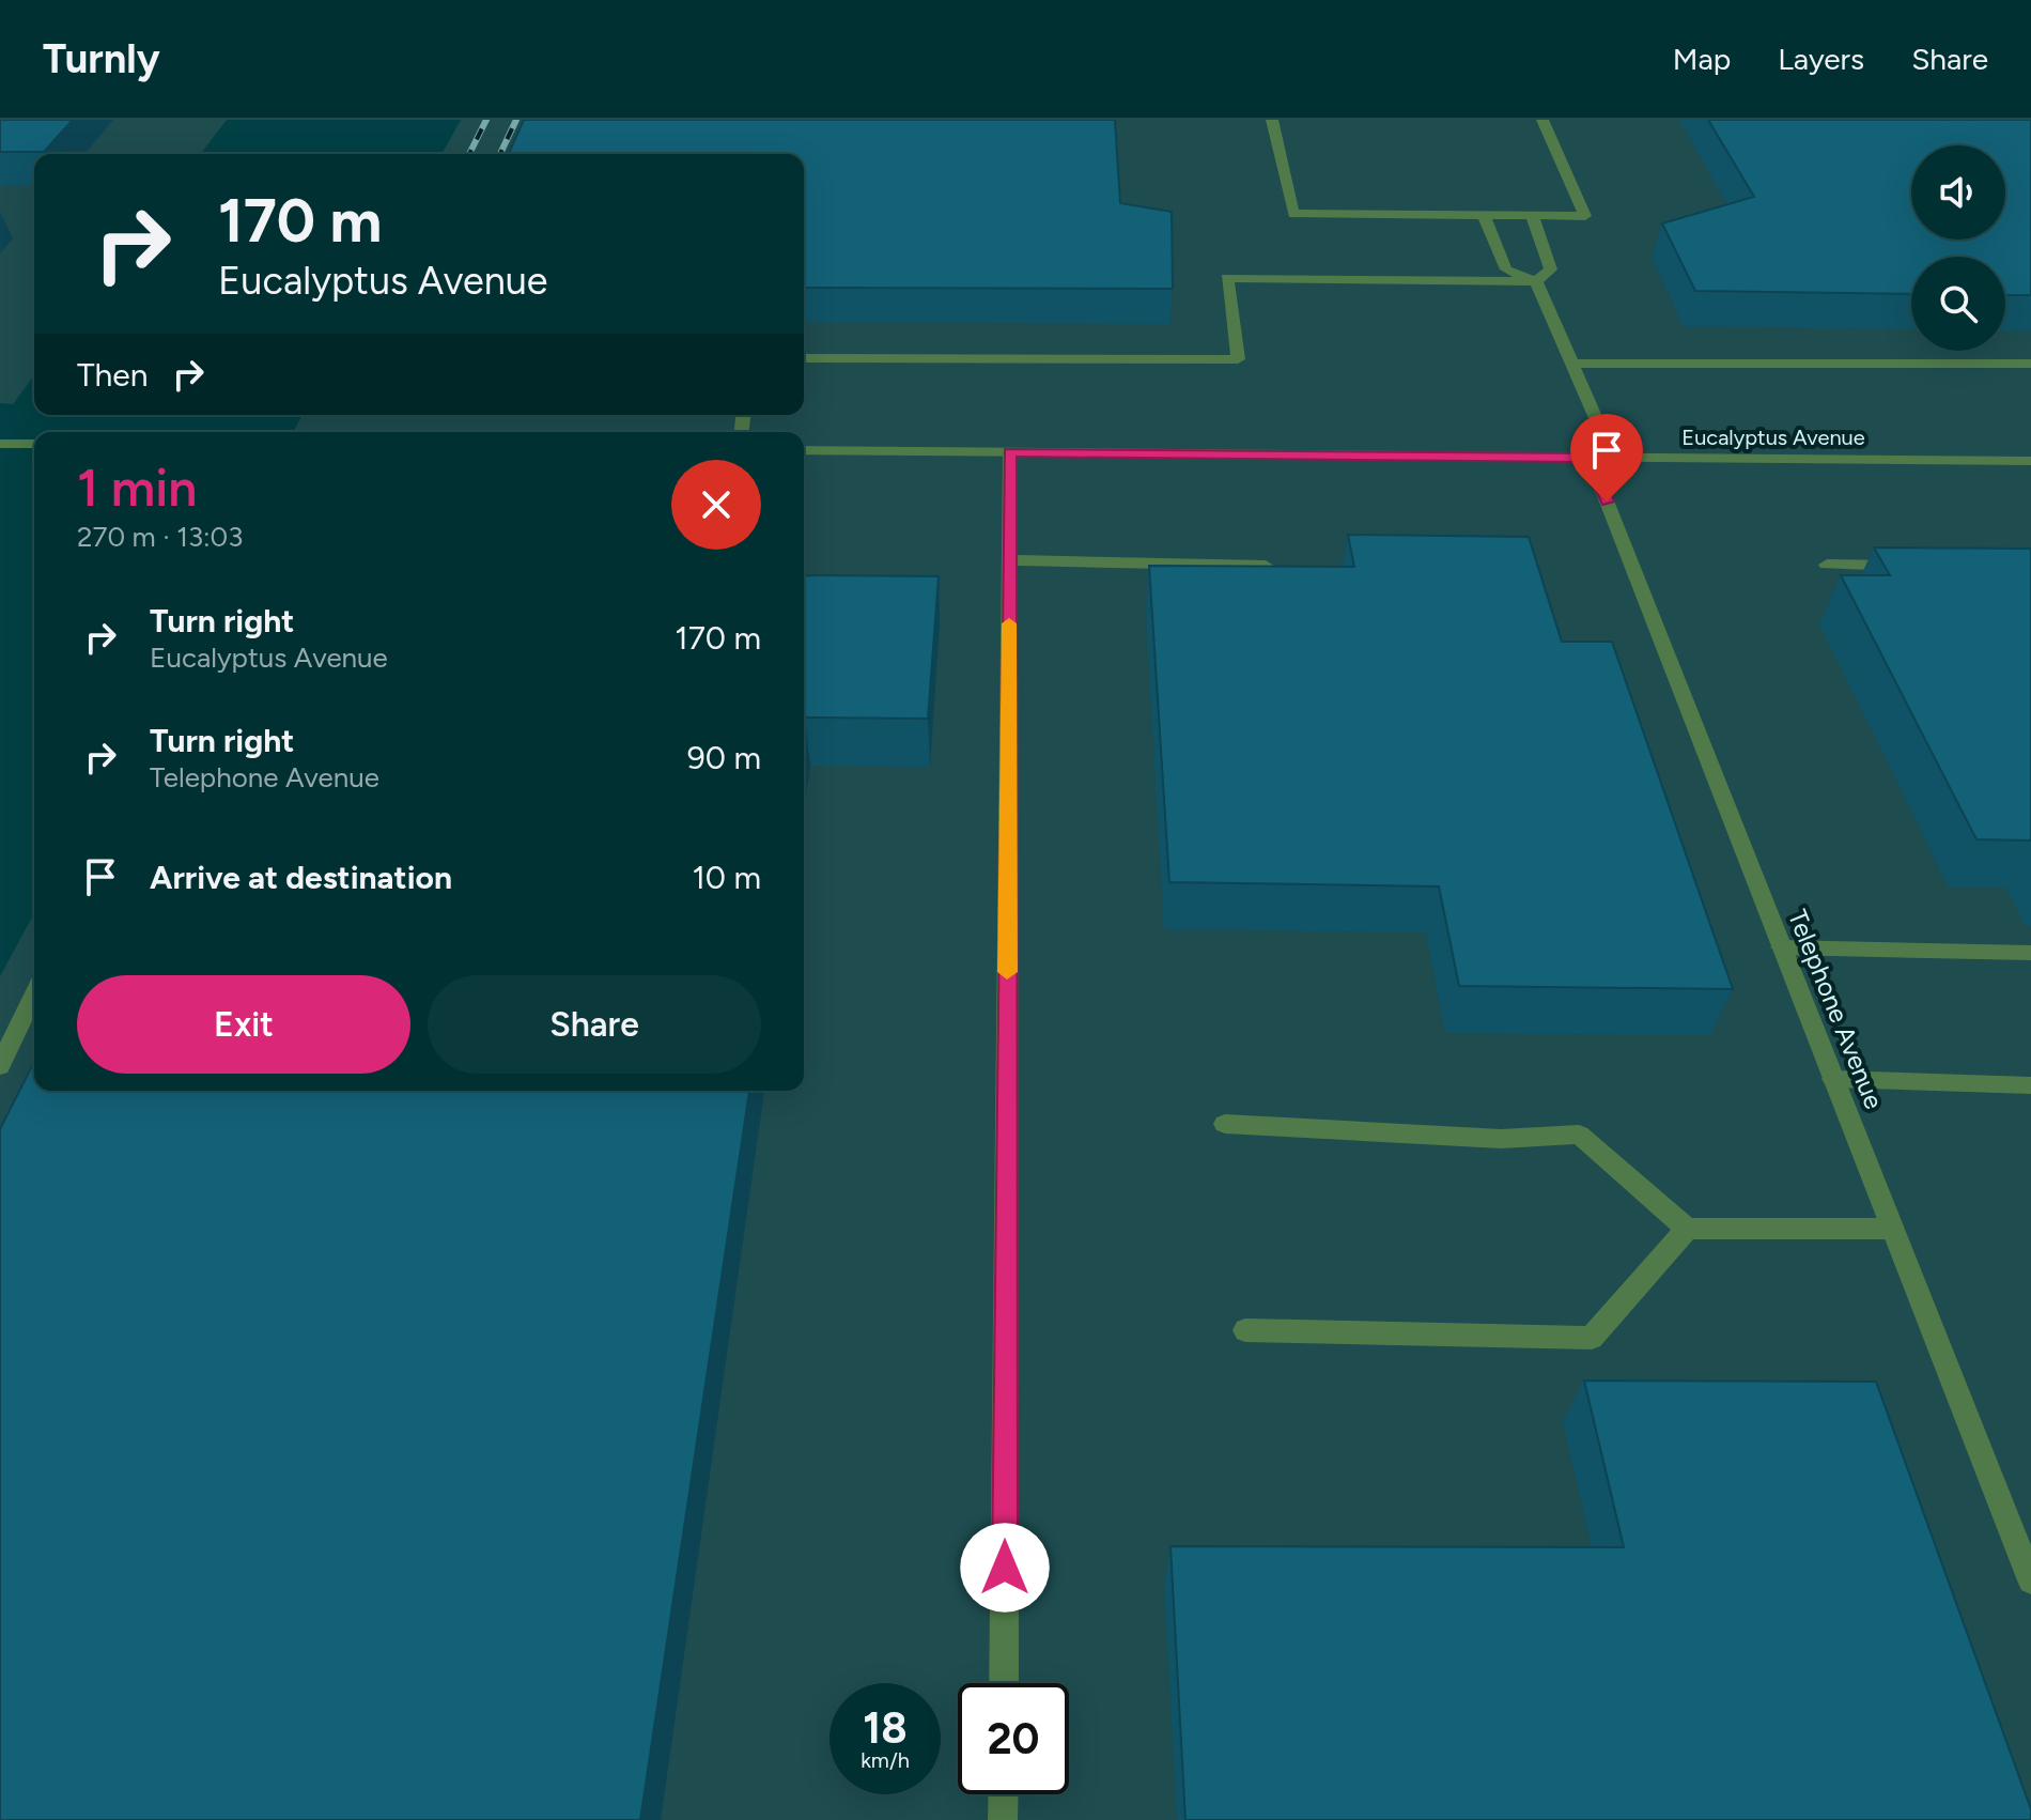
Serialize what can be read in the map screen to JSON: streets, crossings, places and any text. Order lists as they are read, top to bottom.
{
  "streets": {
    "street": ["Eucalyptus Avenue", "Telephone Avenue"]
  },
  "crossings": [
    ["Eucalyptus Avenue", "Telephone Avenue"]
  ],
  "page": {
    "header": "Turnly",
    "nav": ["Map", "Layers", "Share"],
    "turn": ["170 m", "Eucalyptus Avenue"],
    "then": "Then",
    "heading": ["1 min", "270 m · 13:03"],
    "list": [
      {
        "name": "Turn right",
        "note": "Eucalyptus Avenue",
        "value": "170 m"
      },
      {
        "name": "Turn right",
        "note": "Telephone Avenue",
        "value": "90 m"
      },
      {
        "name": "Arrive at destination",
        "value": "10 m"
      }
    ],
    "buttons": ["Exit", "Share"],
    "speed": "18 km/h",
    "limit": "20"
  }
}
